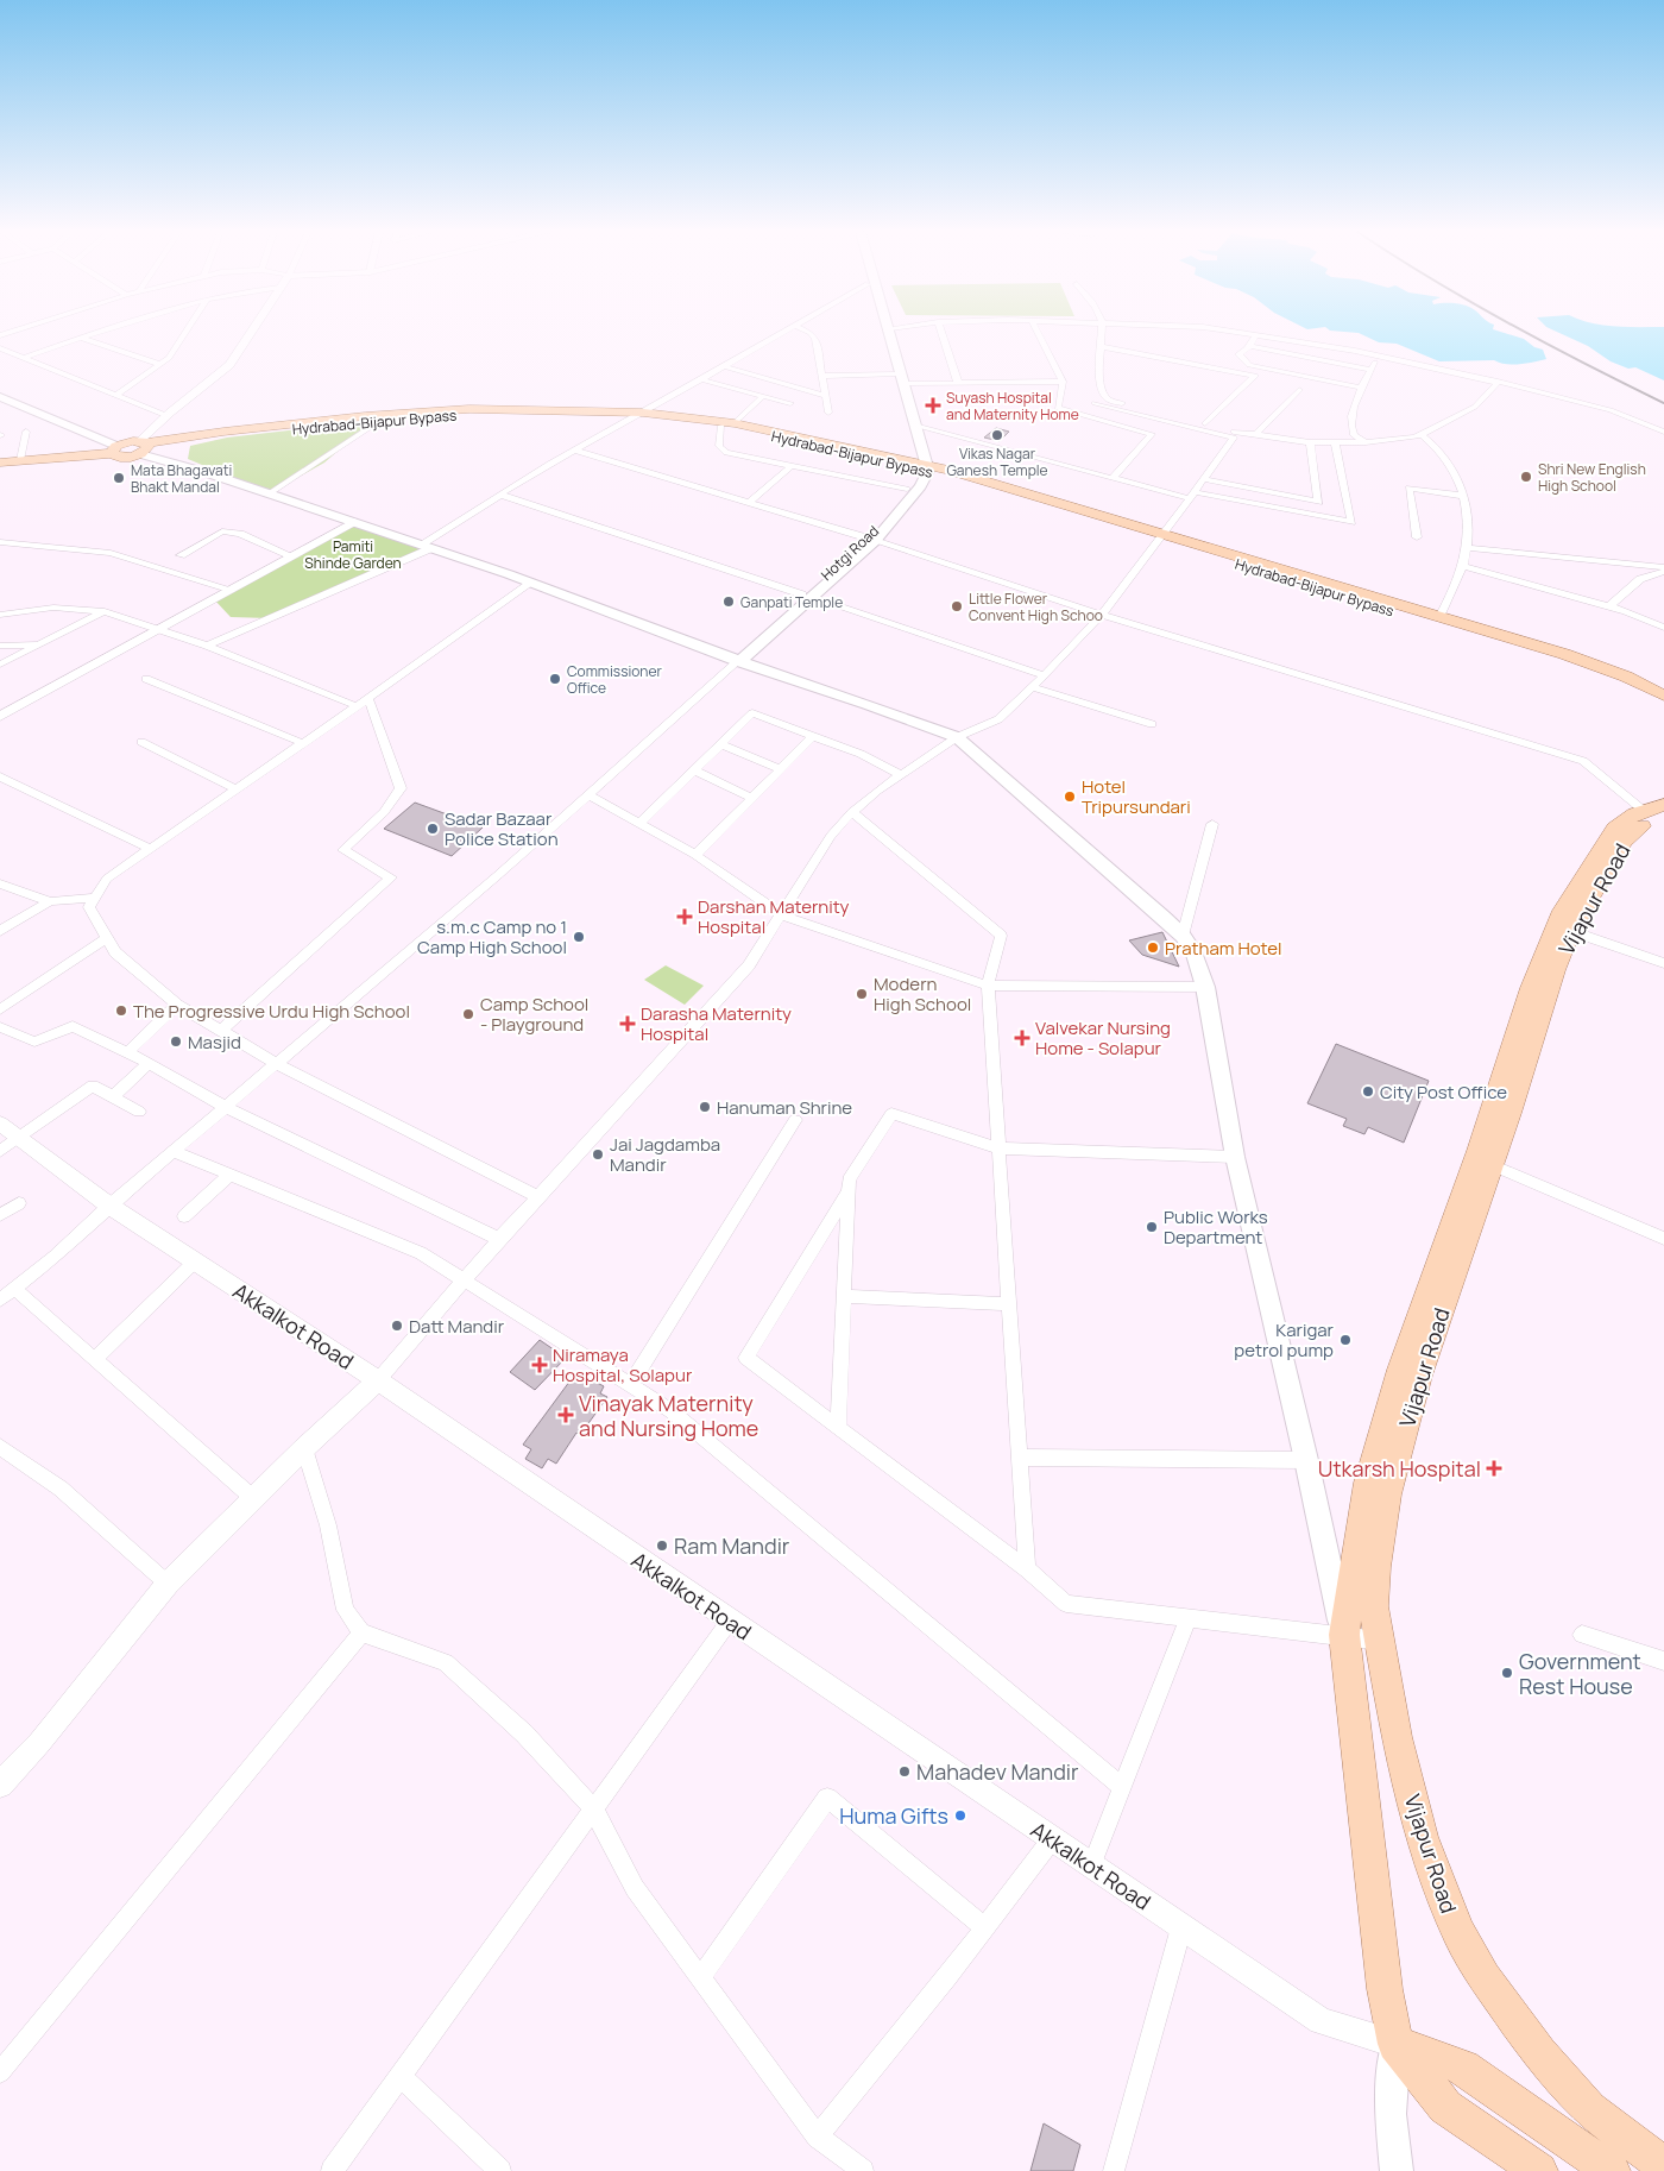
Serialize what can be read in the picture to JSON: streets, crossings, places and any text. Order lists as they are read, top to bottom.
{
  "streets": {
    "main road": ["Hydrabad-Bijapur Bypass", "Hotgi Road", "Vijapur Road"],
    "street": ["Akkalkot Road"]
  },
  "crossings": [
    ["Hydrabad-Bijapur Bypass", "Hotgi Road"],
    ["Vijapur Road", "Akkalkot Road"]
  ],
  "parks": ["Pamiti Shinde Garden"],
  "places": {
    "health": [
      "Suyash Hospital and Maternity Home",
      "Darshan Maternity Hospital",
      "Darasha Maternity Hospital",
      "Valvekar Nursing Home - Solapur",
      "Niramaya Hospital, Solapur",
      "Vinayak Maternity and Nursing Home",
      "Utkarsh Hospital"
    ],
    "other": [
      "Vikas Nagar Ganesh Temple",
      "Shri New English High School",
      "Mata Bhagavati Bhakt Mandal",
      "Ganpati Temple",
      "Little Flower Convent High Schoo",
      "Commissioner Office",
      "Hotel Tripursundari",
      "Sadar Bazaar Police Station",
      "s.m.c Camp no 1 Camp High School",
      "Pratham Hotel",
      "Modern High School",
      "The Progressive Urdu High School",
      "Camp School - Playground",
      "Masjid",
      "City Post Office",
      "Hanuman Shrine",
      "Jai Jagdamba Mandir",
      "Public Works Department",
      "Datt Mandir",
      "Karigar petrol pump",
      "Ram Mandir",
      "Government Rest House",
      "Mahadev Mandir",
      "Huma Gifts"
    ]
  }
}
